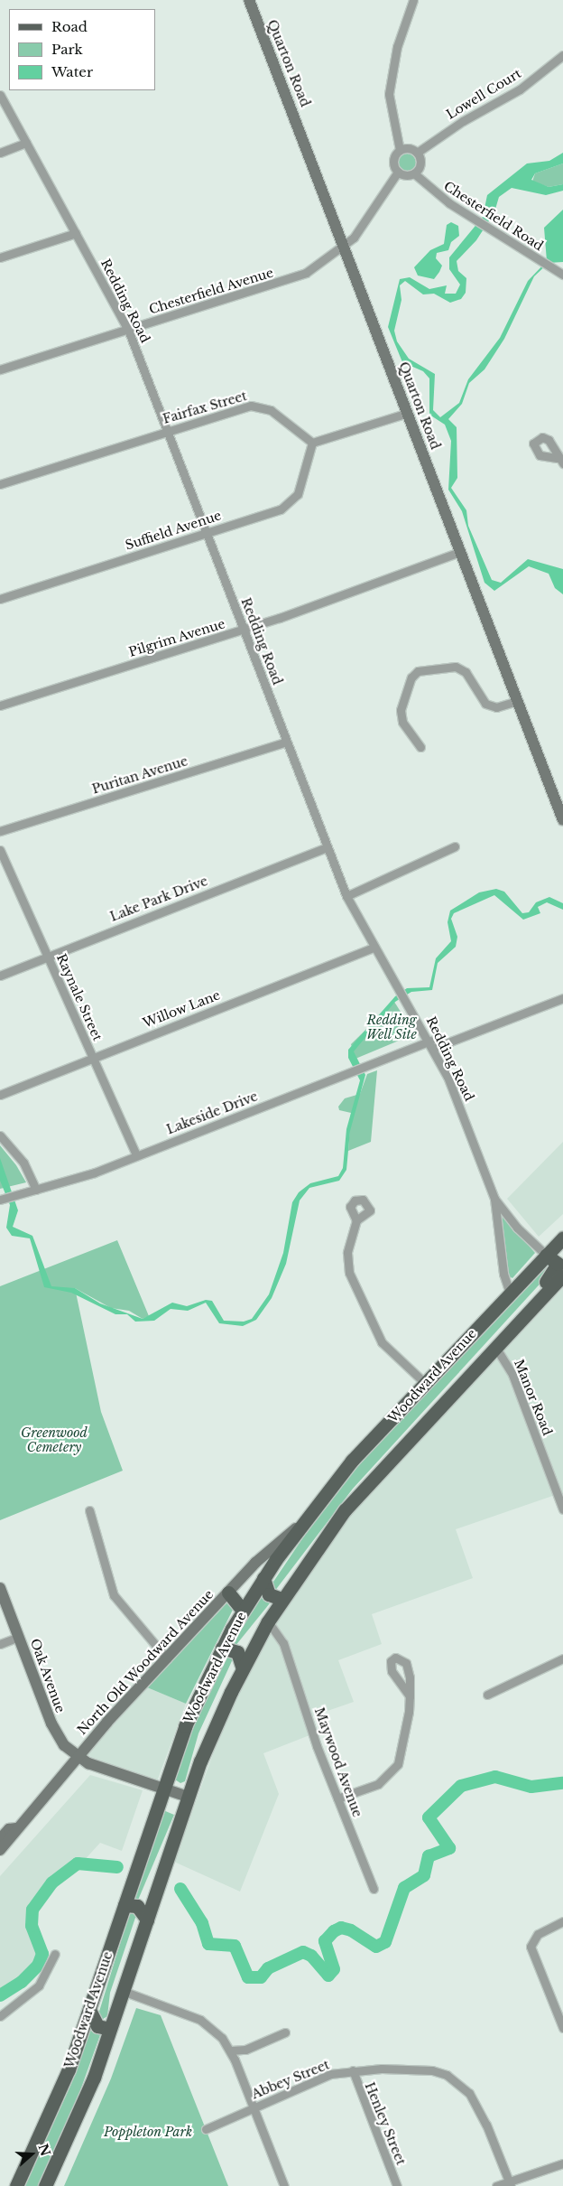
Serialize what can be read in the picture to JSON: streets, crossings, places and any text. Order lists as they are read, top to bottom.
{
  "streets": {
    "main road": ["Woodward Avenue"],
    "street": [
      "Quarton Road",
      "Lowell Court",
      "Chesterfield Road",
      "Chesterfield Avenue",
      "Redding Road",
      "Fairfax Street",
      "Suffield Avenue",
      "Pilgrim Avenue",
      "Puritan Avenue",
      "Lake Park Drive",
      "Raynale Street",
      "Willow Lane",
      "Lakeside Drive",
      "Manor Road",
      "North Old Woodward Avenue",
      "Oak Avenue",
      "Maywood Avenue",
      "Abbey Street",
      "Henley Street"
    ]
  },
  "crossings": [
    ["Quarton Road", "Chesterfield Avenue"],
    ["Quarton Road", "Pilgrim Avenue"],
    ["Lowell Court", "Chesterfield Road"],
    ["Chesterfield Avenue", "Redding Road"],
    ["Redding Road", "Fairfax Street"],
    ["Redding Road", "Suffield Avenue"],
    ["Redding Road", "Pilgrim Avenue"],
    ["Redding Road", "Puritan Avenue"],
    ["Redding Road", "Lake Park Drive"],
    ["Redding Road", "Willow Lane"],
    ["Redding Road", "Lakeside Drive"],
    ["Redding Road", "Woodward Avenue"],
    ["Fairfax Street", "Suffield Avenue"],
    ["Lake Park Drive", "Raynale Street"],
    ["Raynale Street", "Willow Lane"],
    ["Raynale Street", "Lakeside Drive"],
    ["Woodward Avenue", "Manor Road"],
    ["Woodward Avenue", "North Old Woodward Avenue"],
    ["Woodward Avenue", "Oak Avenue"],
    ["Woodward Avenue", "Maywood Avenue"],
    ["North Old Woodward Avenue", "Oak Avenue"],
    ["Abbey Street", "Henley Street"]
  ],
  "parks": ["Redding Well Site", "Greenwood Cemetery", "Poppleton Park"],
  "legend": ["Road", "Park", "Water"],
  "north": "right"
}
